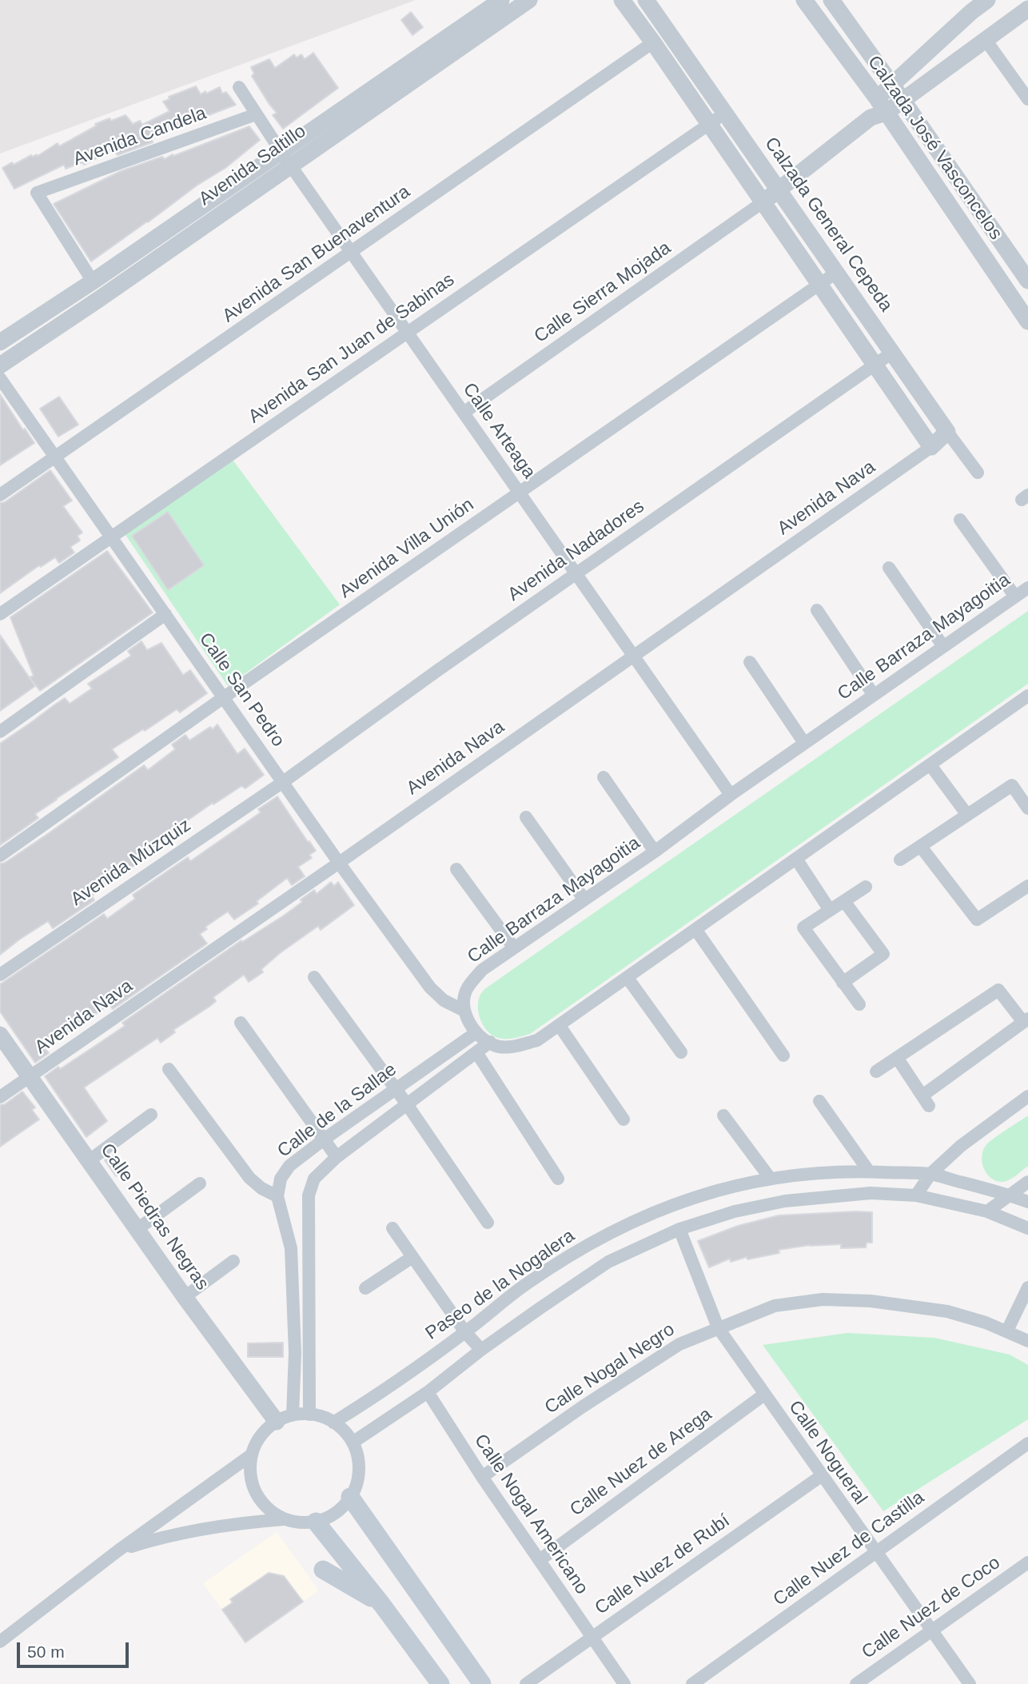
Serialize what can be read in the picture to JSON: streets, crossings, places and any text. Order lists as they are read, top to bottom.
{
  "streets": {
    "street": [
      "Avenida Candela",
      "Calzada José Vasconcelos",
      "Avenida Saltillo",
      "Calzada General Cepeda",
      "Avenida San Buenaventura",
      "Calle Sierra Mojada",
      "Avenida San Juan de Sabinas",
      "Calle Arteaga",
      "Avenida Nava",
      "Avenida Villa Unión",
      "Avenida Nadadores",
      "Calle Barraza Mayagoitia",
      "Calle San Pedro",
      "Avenida Múzquiz",
      "Calle de la Sallae",
      "Calle Piedras Negras",
      "Paseo de la Nogalera",
      "Calle Nogal Negro",
      "Calle Nogueral",
      "Calle Nuez de Arega",
      "Calle Nogal Americano",
      "Calle Nuez de Castilla",
      "Calle Nuez de Rubí",
      "Calle Nuez de Coco"
    ]
  },
  "crossings": [
    ["Avenida Candela", "Avenida Saltillo"],
    ["Avenida Candela", "Calle Arteaga"],
    ["Avenida Saltillo", "Calle Arteaga"],
    ["Calzada General Cepeda", "Avenida San Juan de Sabinas"],
    ["Calzada General Cepeda", "Avenida Villa Unión"],
    ["Calzada General Cepeda", "Avenida Nadadores"],
    ["Avenida San Buenaventura", "Calle Arteaga"],
    ["Avenida San Buenaventura", "Calle San Pedro"],
    ["Calle Sierra Mojada", "Calle Arteaga"],
    ["Avenida San Juan de Sabinas", "Calle Arteaga"],
    ["Avenida San Juan de Sabinas", "Calle San Pedro"],
    ["Calle Arteaga", "Avenida Nava"],
    ["Calle Arteaga", "Avenida Villa Unión"],
    ["Calle Arteaga", "Avenida Nadadores"],
    ["Calle Arteaga", "Calle Barraza Mayagoitia"],
    ["Avenida Nava", "Calle San Pedro"],
    ["Avenida Nava", "Calle Piedras Negras"],
    ["Avenida Villa Unión", "Calle San Pedro"],
    ["Avenida Nadadores", "Calle San Pedro"],
    ["Avenida Nadadores", "Avenida Múzquiz"],
    ["Calle Barraza Mayagoitia", "Calle San Pedro"],
    ["Calle San Pedro", "Avenida Múzquiz"],
    ["Calle de la Sallae", "Calle Piedras Negras"],
    ["Calle de la Sallae", "Paseo de la Nogalera"],
    ["Calle Piedras Negras", "Paseo de la Nogalera"],
    ["Calle Nogal Negro", "Calle Nogueral"],
    ["Calle Nogal Negro", "Calle Nogal Americano"],
    ["Calle Nogueral", "Calle Nuez de Arega"],
    ["Calle Nogueral", "Calle Nuez de Castilla"],
    ["Calle Nogueral", "Calle Nuez de Rubí"],
    ["Calle Nogueral", "Calle Nuez de Coco"],
    ["Calle Nuez de Arega", "Calle Nogal Americano"],
    ["Calle Nogal Americano", "Calle Nuez de Rubí"]
  ],
  "scale_bar": "50 m"
}
